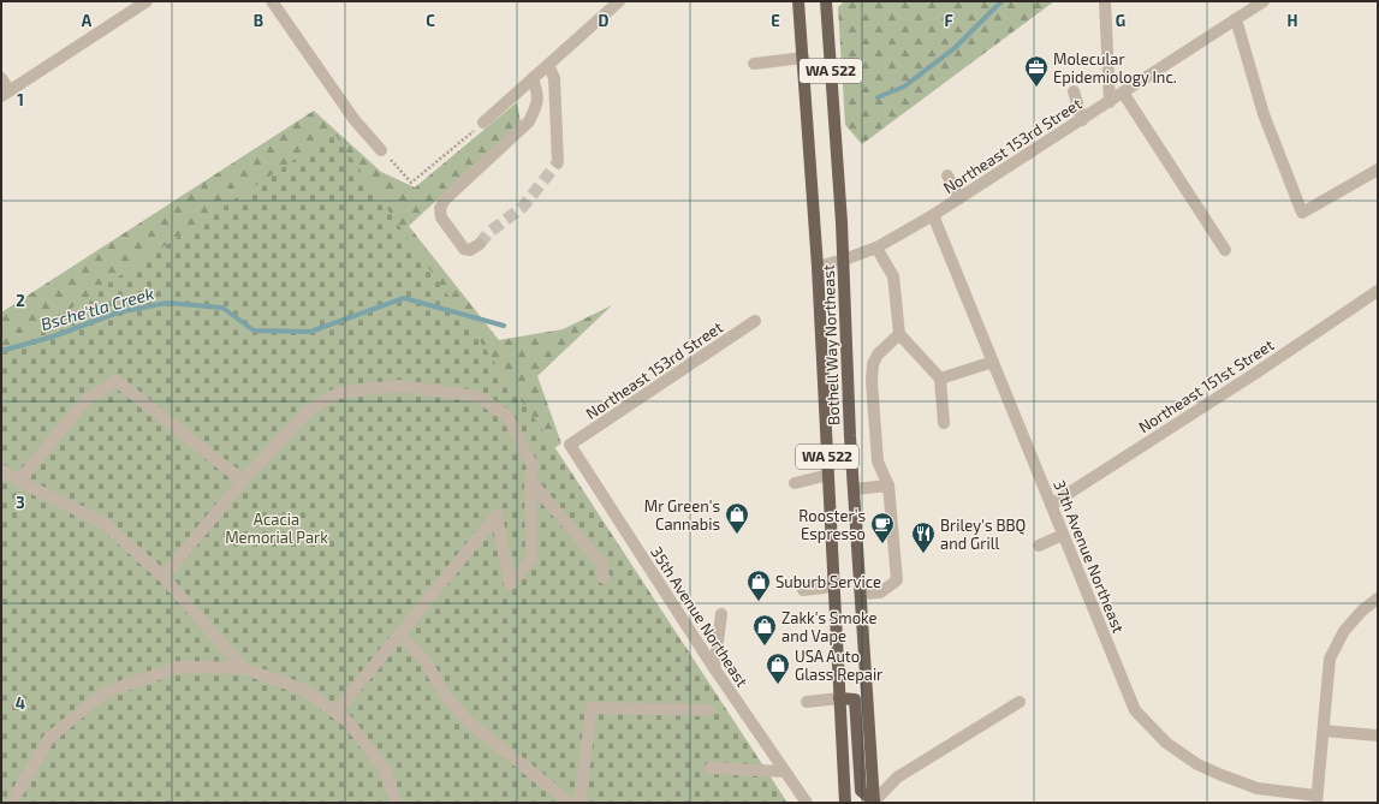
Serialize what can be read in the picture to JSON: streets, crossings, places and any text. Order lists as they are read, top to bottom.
{
  "streets": {
    "main road": ["WA 522", "Bothell Way Northeast"],
    "street": [
      "Northeast 153rd Street",
      "Northeast 151st Street",
      "37th Avenue Northeast",
      "35th Avenue Northeast"
    ]
  },
  "crossings": [
    ["Northeast 153rd Street", "Bothell Way Northeast"],
    ["Northeast 153rd Street", "37th Avenue Northeast"],
    ["Northeast 153rd Street", "35th Avenue Northeast"],
    ["Northeast 151st Street", "37th Avenue Northeast"]
  ],
  "water": ["Bsche'tla Creek"],
  "parks": ["Acacia Memorial Park"],
  "places": {
    "office": ["Molecular Epidemiology Inc."],
    "shop": [
      "Mr Green's Cannabis",
      "Suburb Service",
      "Zakk's Smoke and Vape",
      "USA Auto Glass Repair"
    ],
    "cafe": ["Rooster’s Espresso"],
    "restaurant": ["Briley's BBQ and Grill"]
  },
  "grid": {
    "columns": [
      "A",
      "B",
      "C",
      "D",
      "E",
      "F",
      "G",
      "H"
    ],
    "rows": [
      "1",
      "2",
      "3",
      "4"
    ]
  }
}
